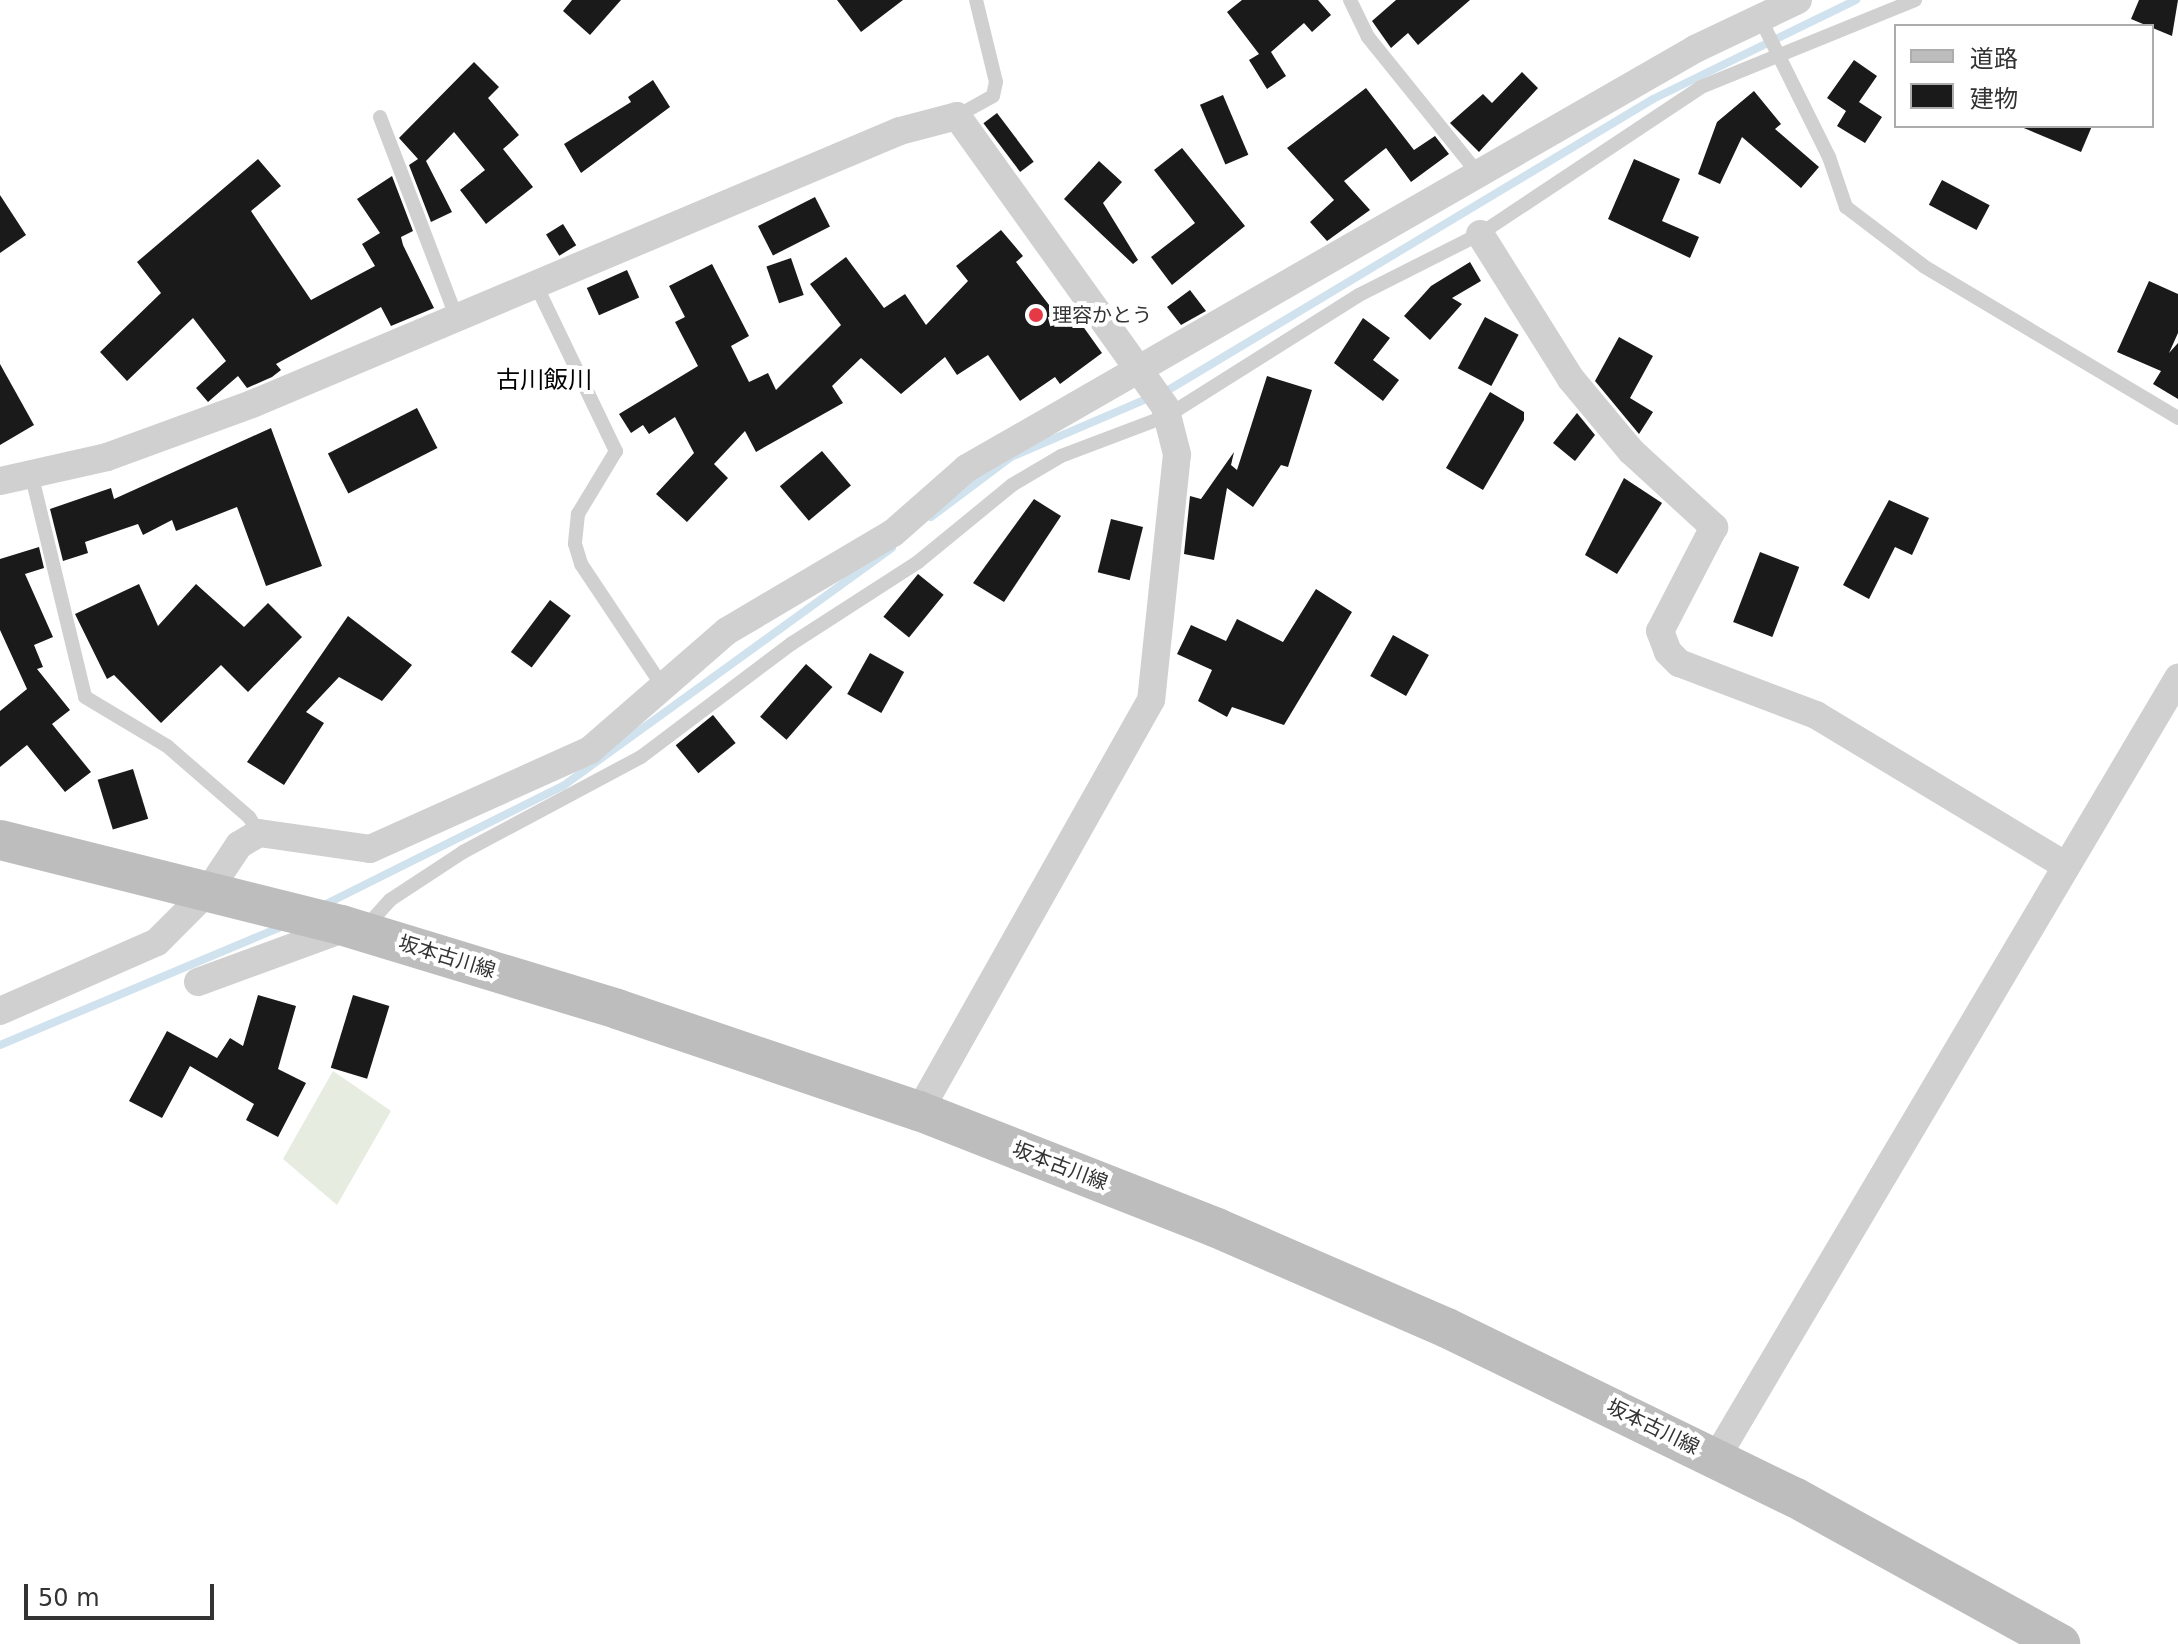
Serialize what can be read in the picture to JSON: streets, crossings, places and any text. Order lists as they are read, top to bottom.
{
  "streets": {
    "main road": ["坂本古川線"]
  },
  "districts": ["古川飯川"],
  "places": ["理容かとう"],
  "legend": ["道路", "建物"],
  "scale_bar": "50 m"
}
